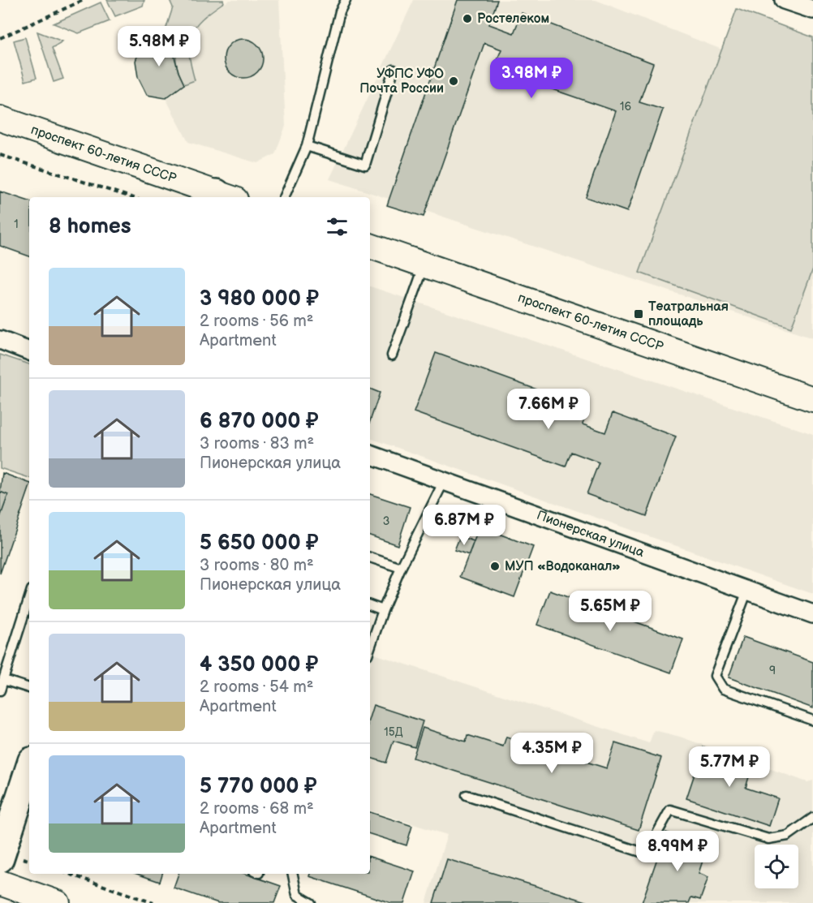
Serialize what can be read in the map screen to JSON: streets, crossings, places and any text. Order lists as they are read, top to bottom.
{
  "streets": {
    "main road": ["проспект 60-летия СССР"],
    "street": ["Пионерская улица"]
  },
  "places": {
    "other": ["Ростелеком", "УФПС УФО Почта России", "МУП «Водоканал»"],
    "transit": ["Театральная площадь"]
  },
  "house_numbers": [
    "16",
    "1",
    "3",
    "9",
    "15Д"
  ],
  "page": {
    "price": [
      "5.98M ₽",
      "3.98M ₽",
      "7.66M ₽",
      "6.87M ₽",
      "5.65M ₽",
      "4.35M ₽",
      "5.77M ₽",
      "8.99M ₽"
    ],
    "heading": "8 homes",
    "list": [
      {
        "name": "3 980 000 ₽",
        "note": "2 rooms · 56 m² · Apartment"
      },
      {
        "name": "6 870 000 ₽",
        "note": "3 rooms · 83 m² · Пионерская улица"
      },
      {
        "name": "5 650 000 ₽",
        "note": "3 rooms · 80 m² · Пионерская улица"
      },
      {
        "name": "4 350 000 ₽",
        "note": "2 rooms · 54 m² · Apartment"
      },
      {
        "name": "5 770 000 ₽",
        "note": "2 rooms · 68 m² · Apartment"
      }
    ]
  }
}
